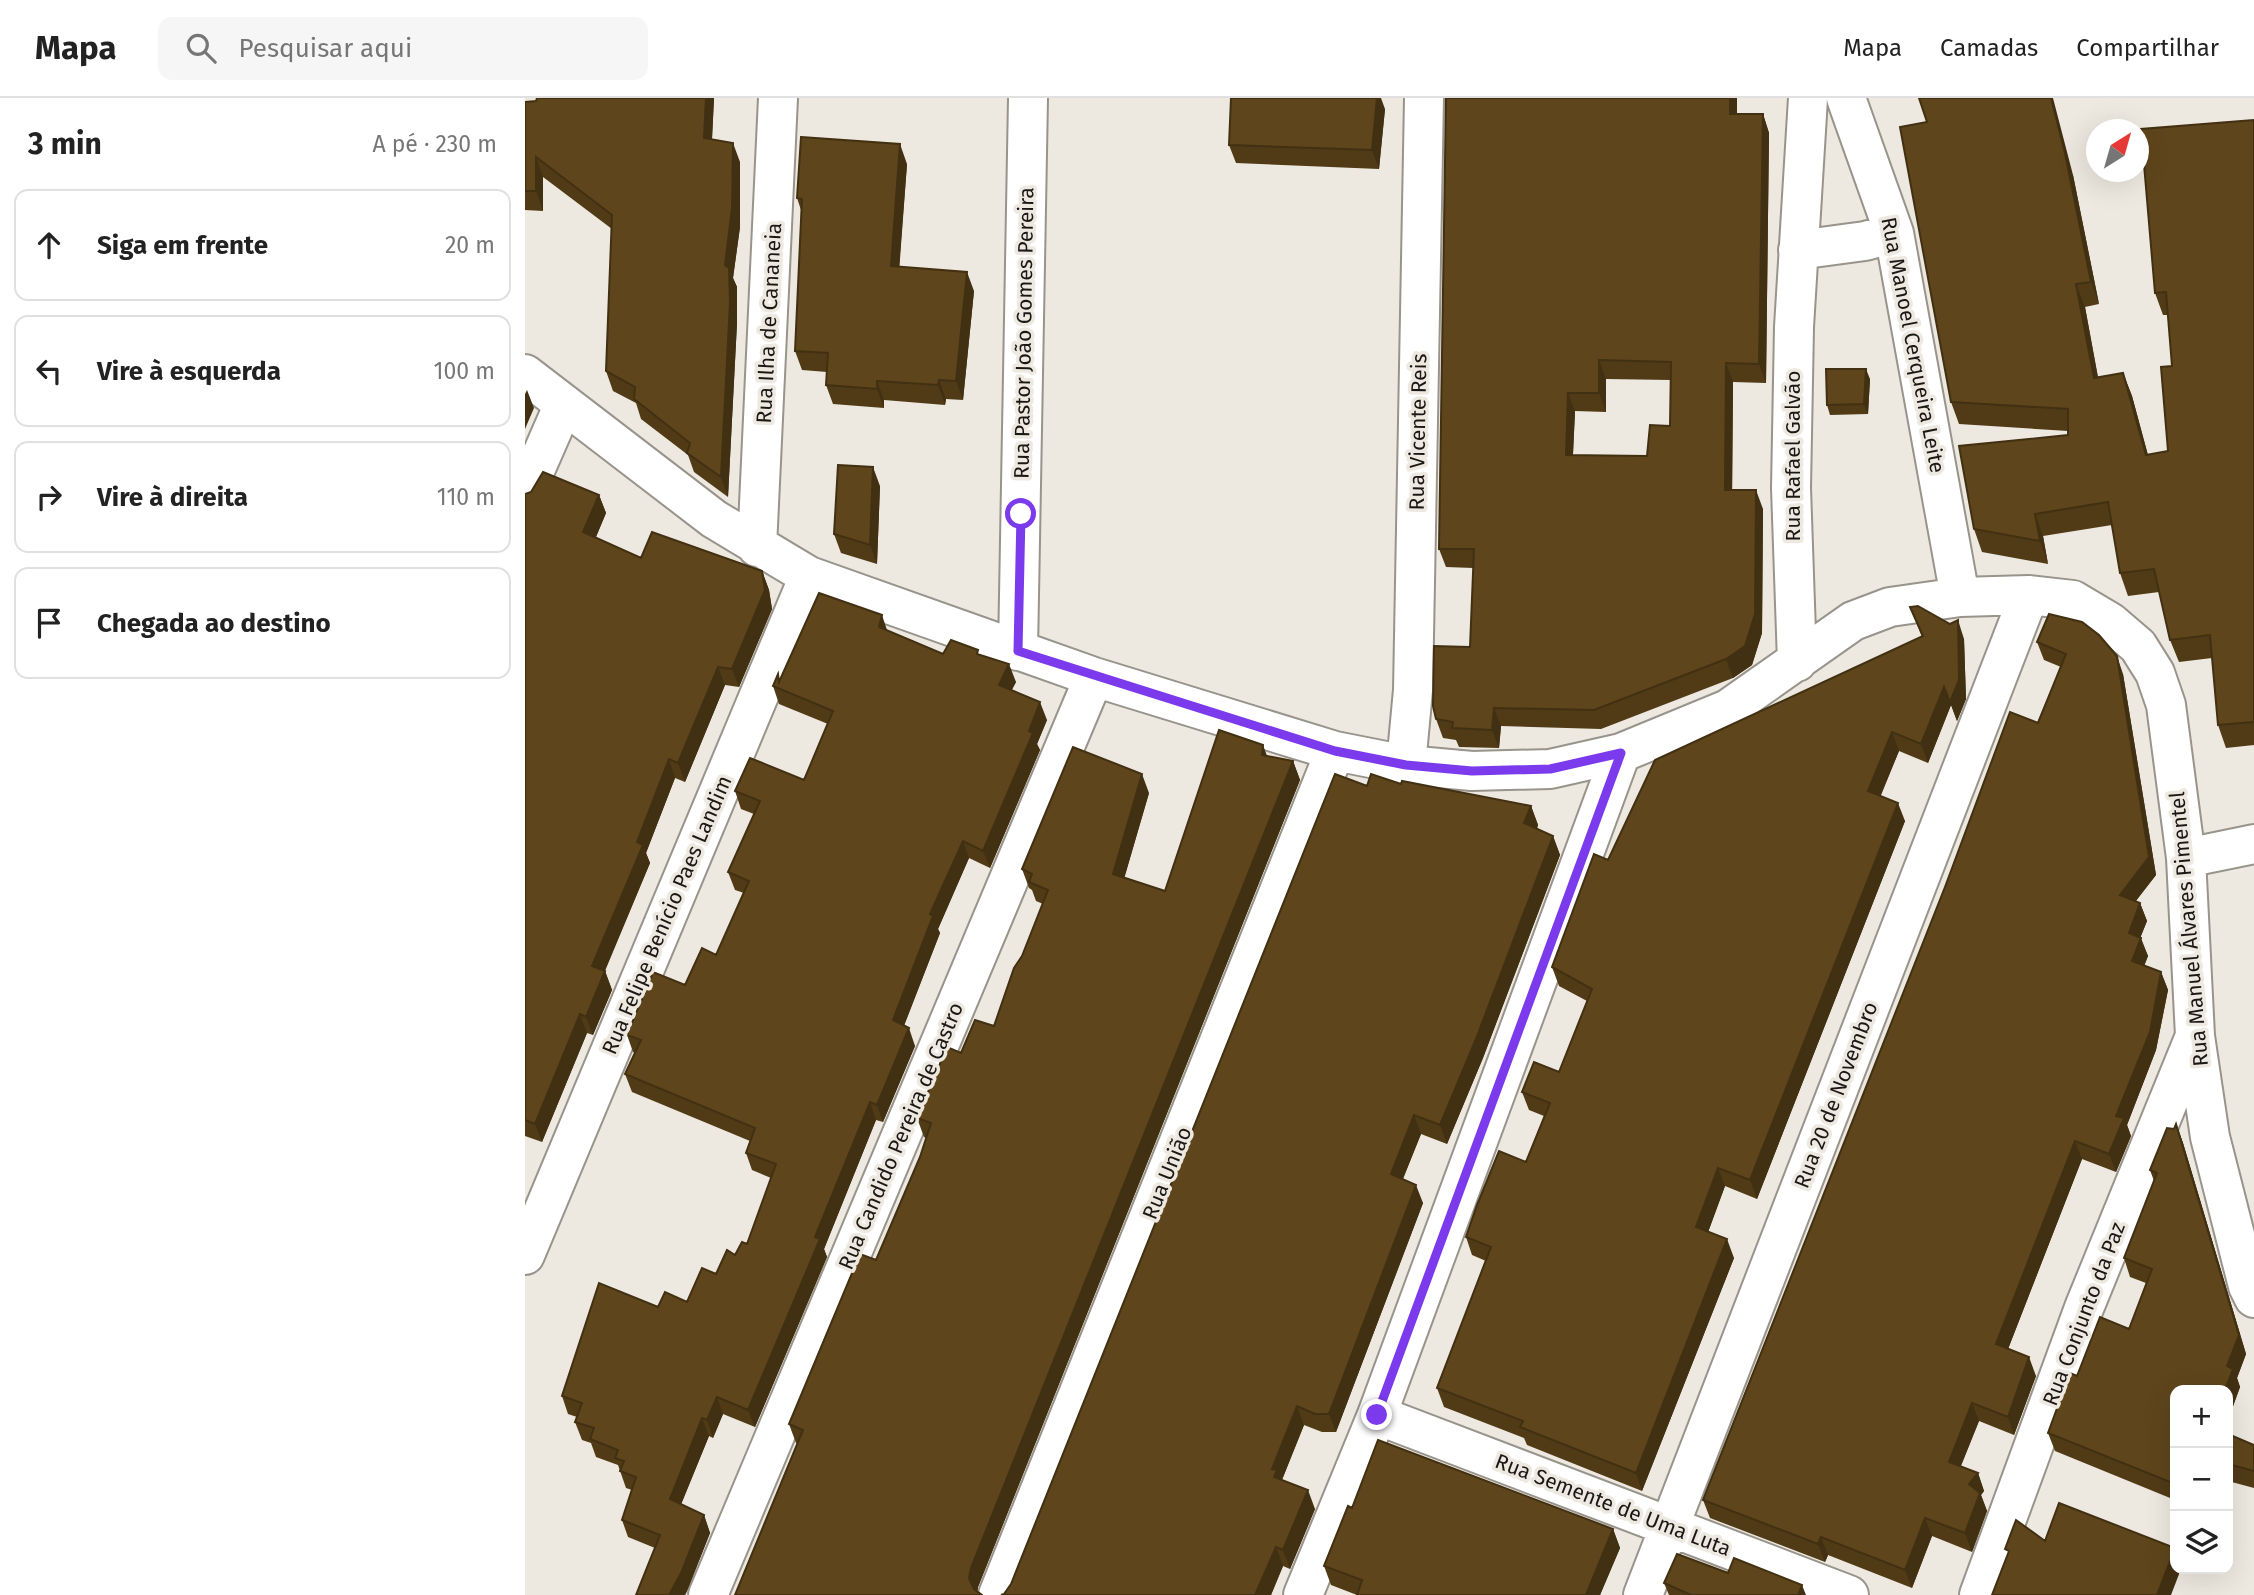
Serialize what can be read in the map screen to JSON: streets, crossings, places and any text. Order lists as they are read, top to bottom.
{
  "streets": {
    "street": [
      "Rua Ilha de Cananeia",
      "Rua Pastor João Gomes Pereira",
      "Rua Manoel Cerqueira Leite",
      "Rua Vicente Reis",
      "Rua Rafael Galvão",
      "Rua Felipe Benício Paes Landim",
      "Rua Manuel Álvares Pimentel",
      "Rua 20 de Novembro",
      "Rua Candido Pereira de Castro",
      "Rua União",
      "Rua Conjunto da Paz",
      "Rua Semente de Uma Luta"
    ]
  },
  "crossings": [
    ["Rua Ilha de Cananeia", "Rua Manuel Álvares Pimentel"],
    ["Rua Pastor João Gomes Pereira", "Rua Manuel Álvares Pimentel"],
    ["Rua Manoel Cerqueira Leite", "Rua Manuel Álvares Pimentel"],
    ["Rua Vicente Reis", "Rua Manuel Álvares Pimentel"],
    ["Rua Rafael Galvão", "Rua Manuel Álvares Pimentel"],
    ["Rua Felipe Benício Paes Landim", "Rua Manuel Álvares Pimentel"],
    ["Rua Manuel Álvares Pimentel", "Rua 20 de Novembro"],
    ["Rua Manuel Álvares Pimentel", "Rua Candido Pereira de Castro"],
    ["Rua Manuel Álvares Pimentel", "Rua União"],
    ["Rua Manuel Álvares Pimentel", "Rua Conjunto da Paz"],
    ["Rua 20 de Novembro", "Rua Semente de Uma Luta"]
  ],
  "north": "top right",
  "page": {
    "header": "Mapa",
    "search": "Pesquisar aqui",
    "nav": ["Mapa", "Camadas", "Compartilhar"],
    "heading": ["3 min", "A pé · 230 m"],
    "list": [
      ["Siga em frente", "20 m"],
      ["Vire à esquerda", "100 m"],
      ["Vire à direita", "110 m"],
      "Chegada ao destino"
    ],
    "map_buttons": ["+", "−"]
  }
}
